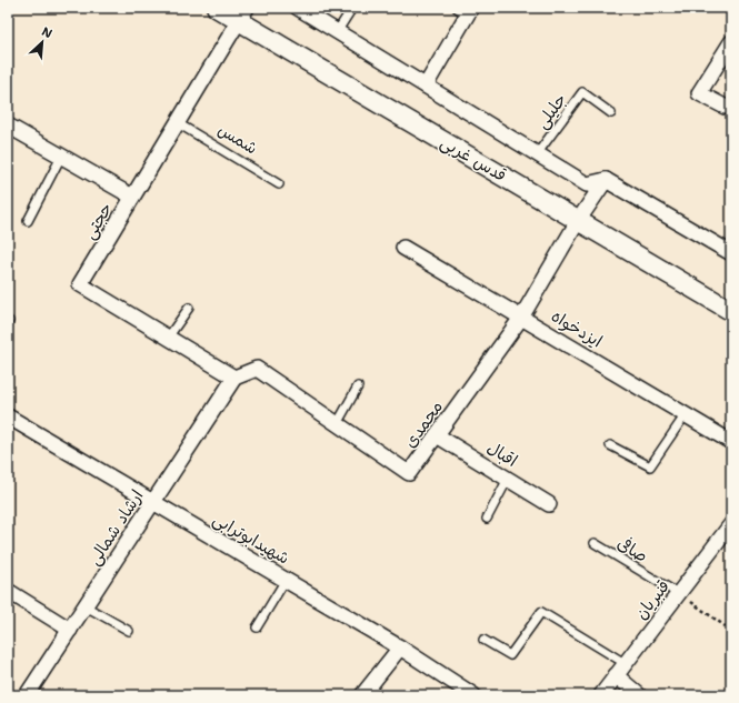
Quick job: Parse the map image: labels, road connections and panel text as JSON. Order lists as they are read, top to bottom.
{
  "streets": {
    "street": [
      "قدس غربی",
      "حجتی",
      "ایزدخواه",
      "محمدی",
      "اقبال",
      "ارشاد شمالی",
      "شهیدابوترابی",
      "قنبریان"
    ],
    "lane": ["جلیلی", "شمس", "صافی"]
  },
  "crossings": [
    ["شمس", "حجتی"],
    ["قدس غربی", "حجتی"],
    ["قدس غربی", "محمدی"],
    ["حجتی", "محمدی"],
    ["حجتی", "ارشاد شمالی"],
    ["ایزدخواه", "محمدی"],
    ["محمدی", "اقبال"],
    ["محمدی", "ارشاد شمالی"],
    ["ارشاد شمالی", "شهیدابوترابی"],
    ["صافی", "قنبریان"]
  ],
  "north": "top right"
}
